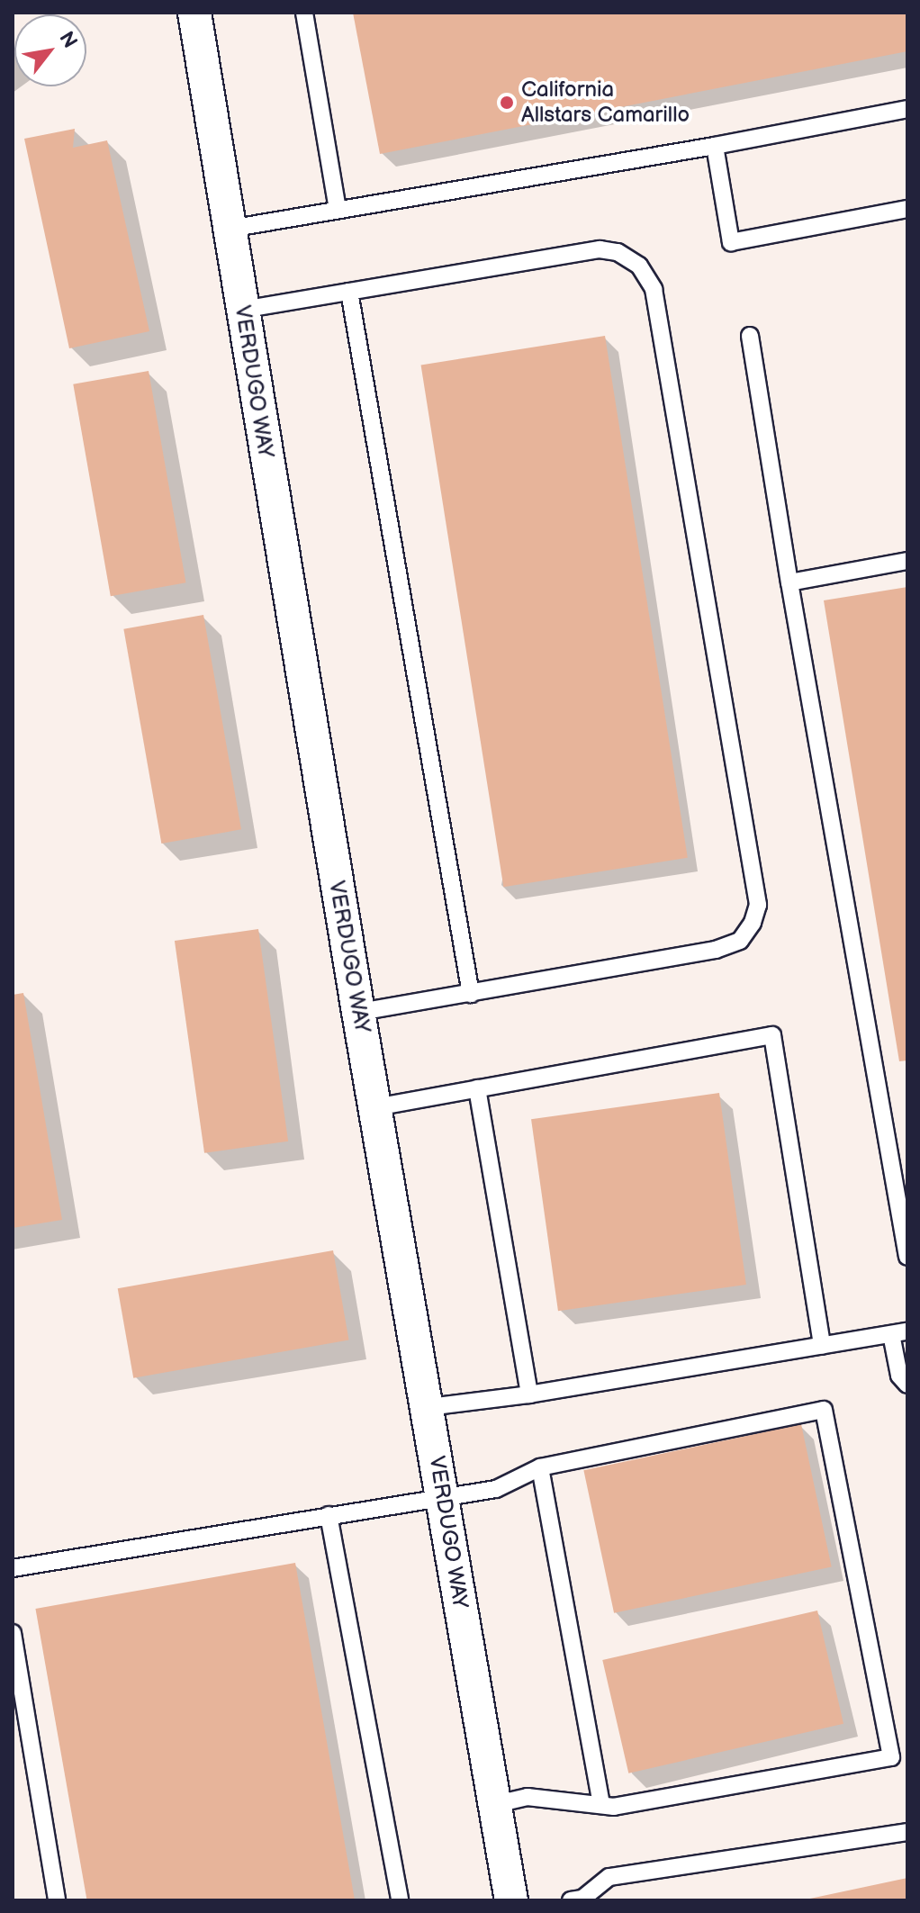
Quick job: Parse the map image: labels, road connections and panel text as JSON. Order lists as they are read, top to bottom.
{
  "streets": {
    "street": ["VERDUGO WAY"]
  },
  "places": ["California Allstars Camarillo"],
  "north": "top right"
}
